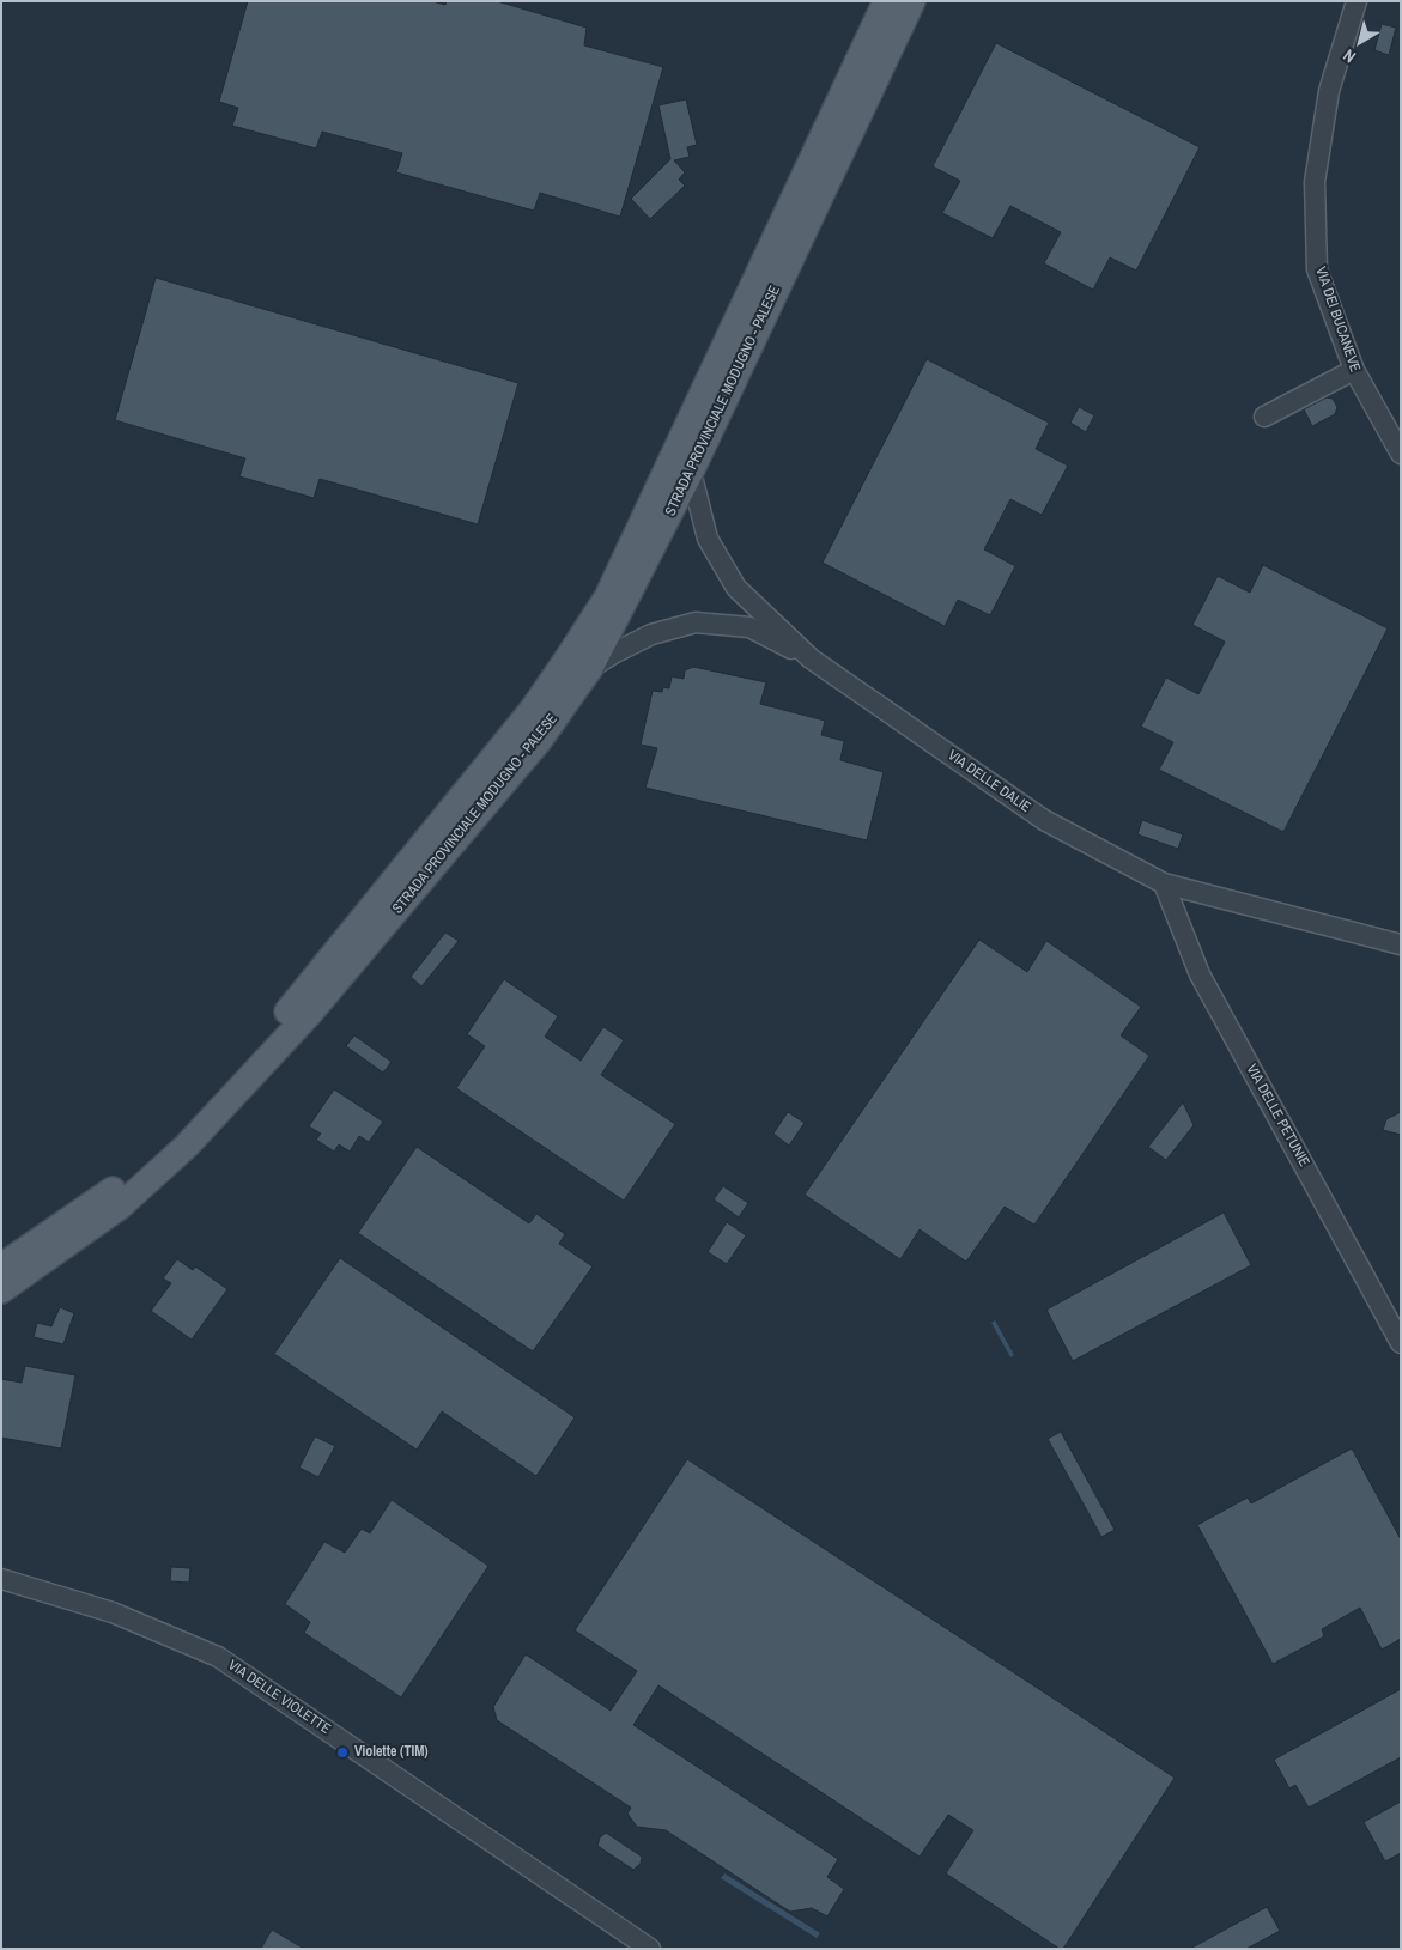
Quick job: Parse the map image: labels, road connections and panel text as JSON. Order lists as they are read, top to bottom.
{
  "streets": {
    "main road": ["STRADA PROVINCIALE MODUGNO - PALESE"],
    "street": [
      "VIA DEI BUCANEVE",
      "VIA DELLE DALIE",
      "VIA DELLE PETUNIE",
      "VIA DELLE VIOLETTE"
    ]
  },
  "crossings": [
    ["STRADA PROVINCIALE MODUGNO - PALESE", "VIA DELLE DALIE"],
    ["VIA DELLE DALIE", "VIA DELLE PETUNIE"]
  ],
  "places": ["Violette (TIM)"],
  "north": "bottom left"
}
